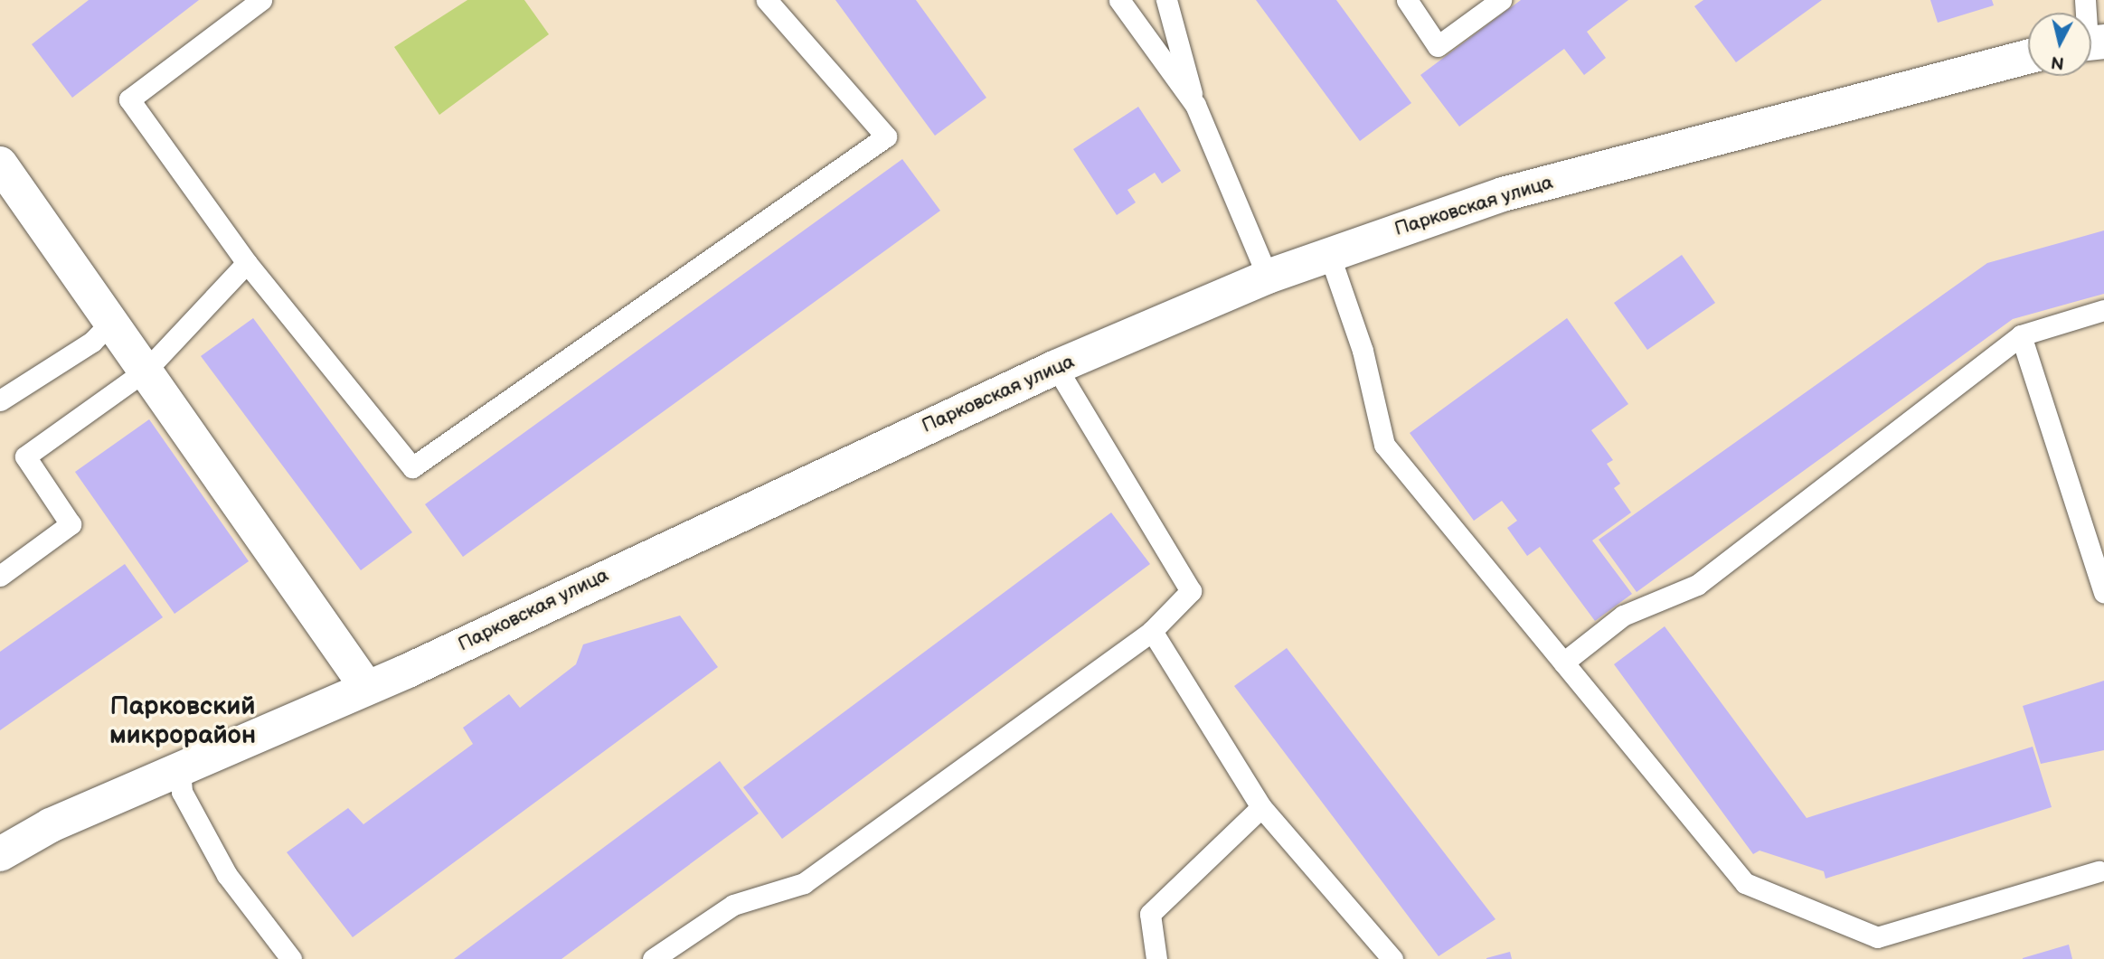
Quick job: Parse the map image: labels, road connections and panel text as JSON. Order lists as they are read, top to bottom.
{
  "streets": {
    "street": ["Парковская улица"]
  },
  "districts": ["Парковский микрорайон"],
  "north": "bottom"
}
